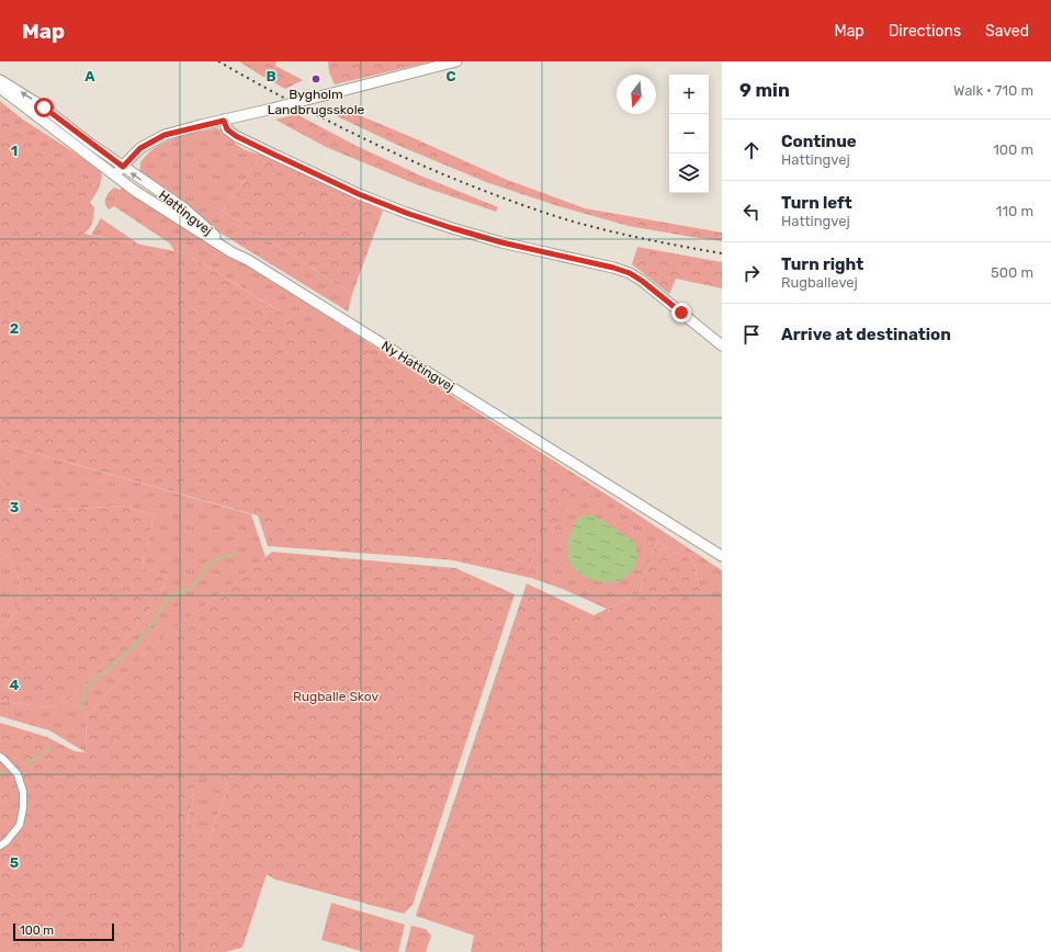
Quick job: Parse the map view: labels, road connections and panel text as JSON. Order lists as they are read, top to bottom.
{
  "streets": {
    "street": ["Hattingvej", "Ny Hattingvej"]
  },
  "crossings": [
    ["Hattingvej", "Ny Hattingvej"]
  ],
  "parks": ["Rugballe Skov"],
  "places": ["Bygholm Landbrugsskole"],
  "scale_bar": "100 m",
  "north": "bottom",
  "page": {
    "header": "Map",
    "nav": ["Map", "Directions", "Saved"],
    "heading": ["9 min", "Walk · 710 m"],
    "map_buttons": ["+", "−"],
    "list": [
      ["Continue", "Hattingvej", "100 m"],
      ["Turn left", "Hattingvej", "110 m"],
      ["Turn right", "Rugballevej", "500 m"],
      "Arrive at destination"
    ],
    "scale": "100 m"
  },
  "grid": {
    "columns": ["A", "B", "C"],
    "rows": [
      "1",
      "2",
      "3",
      "4",
      "5"
    ]
  }
}
